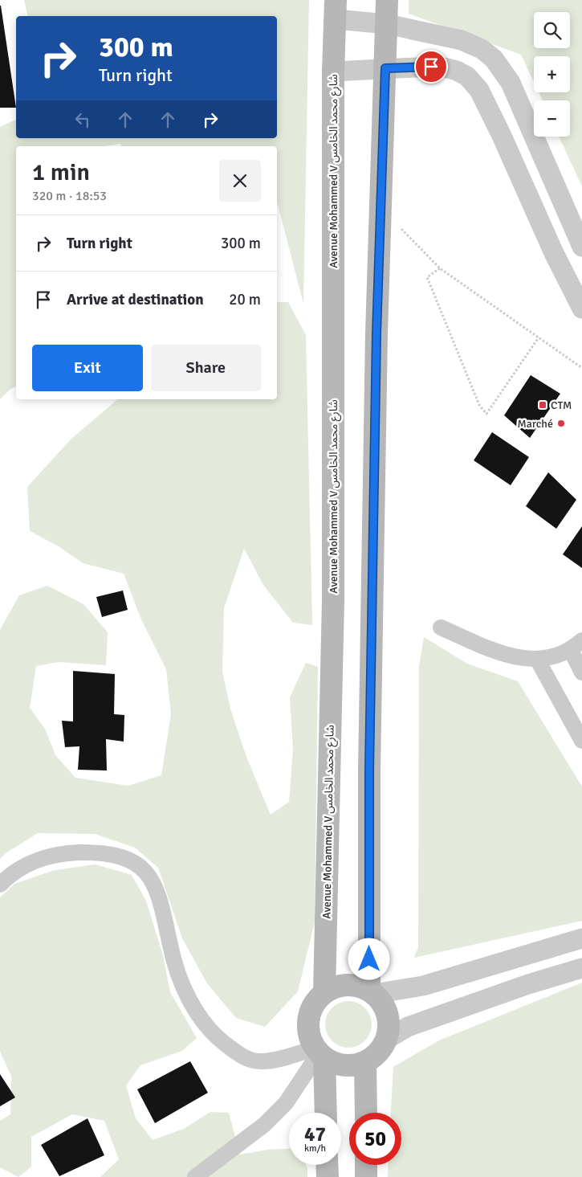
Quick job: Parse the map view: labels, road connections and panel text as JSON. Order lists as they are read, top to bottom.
{
  "streets": {
    "main road": ["Avenue Mohammed V شارع محمد الخامس"]
  },
  "places": {
    "transit": ["CTM"],
    "other": ["Marché"]
  },
  "page": {
    "map_buttons": ["+", "−"],
    "turn": ["300 m", "Turn right"],
    "heading": ["1 min", "320 m · 18:53"],
    "list": [
      {
        "name": "Turn right",
        "value": "300 m"
      },
      {
        "name": "Arrive at destination",
        "value": "20 m"
      }
    ],
    "buttons": ["Exit", "Share"],
    "speed": "47 km/h",
    "limit": "50"
  }
}
